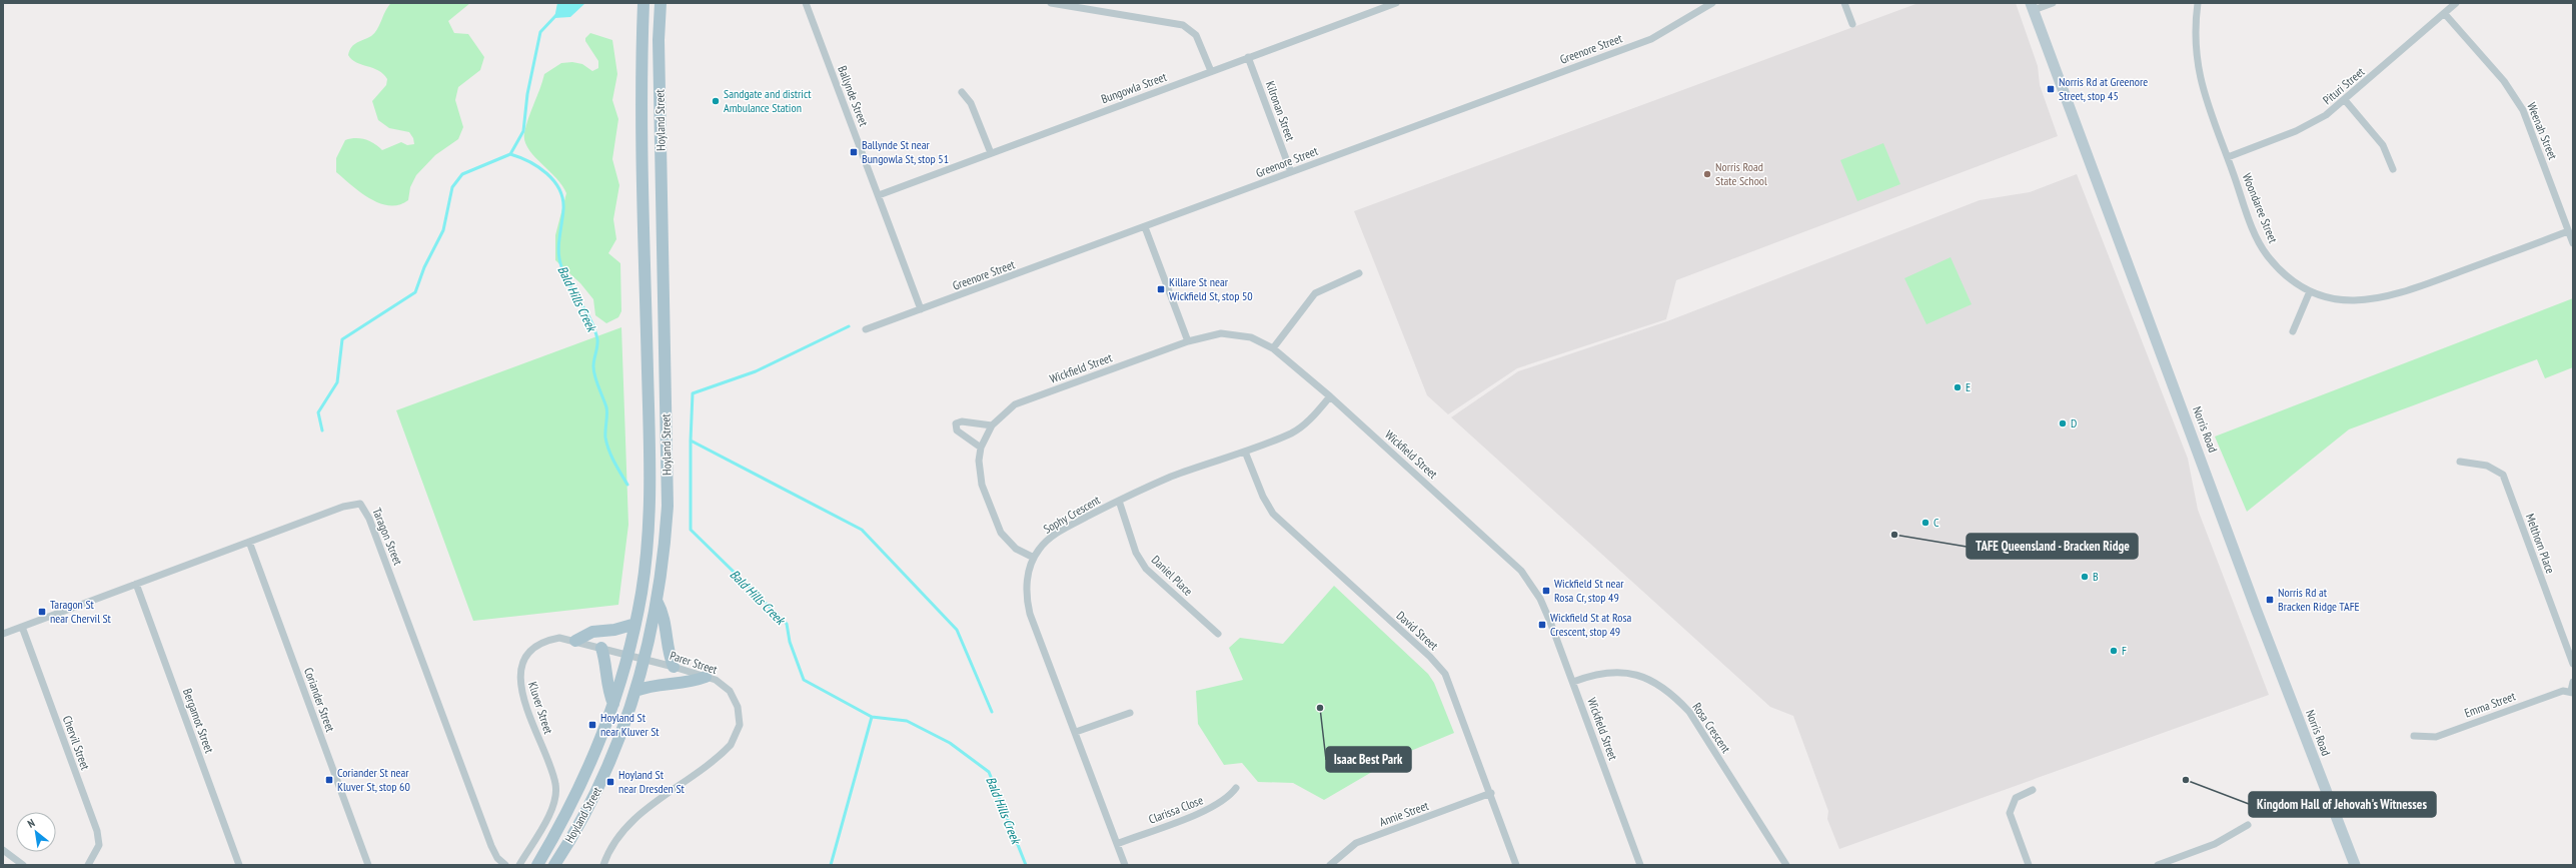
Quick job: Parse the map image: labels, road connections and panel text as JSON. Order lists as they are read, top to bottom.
{
  "streets": {
    "main road": ["Hoyland Street", "Norris Road"],
    "street": [
      "Greenore Street",
      "Pituri Street",
      "Bungowla Street",
      "Ballynde Street",
      "Kilronan Street",
      "Weenah Street",
      "Woondaree Street",
      "Wickfield Street",
      "Sophy Crescent",
      "Taragon Street",
      "Melthorn Place",
      "Daniel Place",
      "David Street",
      "Parer Street",
      "Coriander Street",
      "Emma Street",
      "Kluver Street",
      "Bergamot Street",
      "Rosa Crescent",
      "Chervil Street",
      "Clarissa Close",
      "Annie Street"
    ]
  },
  "crossings": [
    ["Greenore Street", "Ballynde Street"],
    ["Greenore Street", "Kilronan Street"],
    ["Pituri Street", "Weenah Street"],
    ["Pituri Street", "Woondaree Street"],
    ["Bungowla Street", "Ballynde Street"],
    ["Bungowla Street", "Kilronan Street"],
    ["Hoyland Street", "Parer Street"],
    ["Hoyland Street", "Kluver Street"],
    ["Weenah Street", "Woondaree Street"],
    ["Wickfield Street", "Sophy Crescent"],
    ["Wickfield Street", "Rosa Crescent"],
    ["Sophy Crescent", "Daniel Place"],
    ["Sophy Crescent", "David Street"],
    ["Sophy Crescent", "Clarissa Close"],
    ["Taragon Street", "Coriander Street"],
    ["Taragon Street", "Bergamot Street"],
    ["Taragon Street", "Chervil Street"],
    ["David Street", "Annie Street"],
    ["Parer Street", "Kluver Street"]
  ],
  "water": ["Bald Hills Creek"],
  "places": {
    "transit": [
      "Norris Rd at Greenore Street, stop 45",
      "Ballynde St near Bungowla St, stop 51",
      "Killare St near Wickfield St, stop 50",
      "Wickfield St near Rosa Cr, stop 49",
      "Norris Rd at Bracken Ridge TAFE",
      "Taragon St near Chervil St",
      "Wickfield St at Rosa Crescent, stop 49",
      "Hoyland St near Kluver St",
      "Coriander St near Kluver St, stop 60",
      "Hoyland St near Dresden St"
    ],
    "other": [
      "Sandgate and district Ambulance Station",
      "Norris Road State School",
      "E",
      "D",
      "C",
      "TAFE Queensland - Bracken Ridge",
      "B",
      "F",
      "Isaac Best Park",
      "Kingdom Hall of Jehovah's Witnesses"
    ]
  },
  "north": "top left"
}
